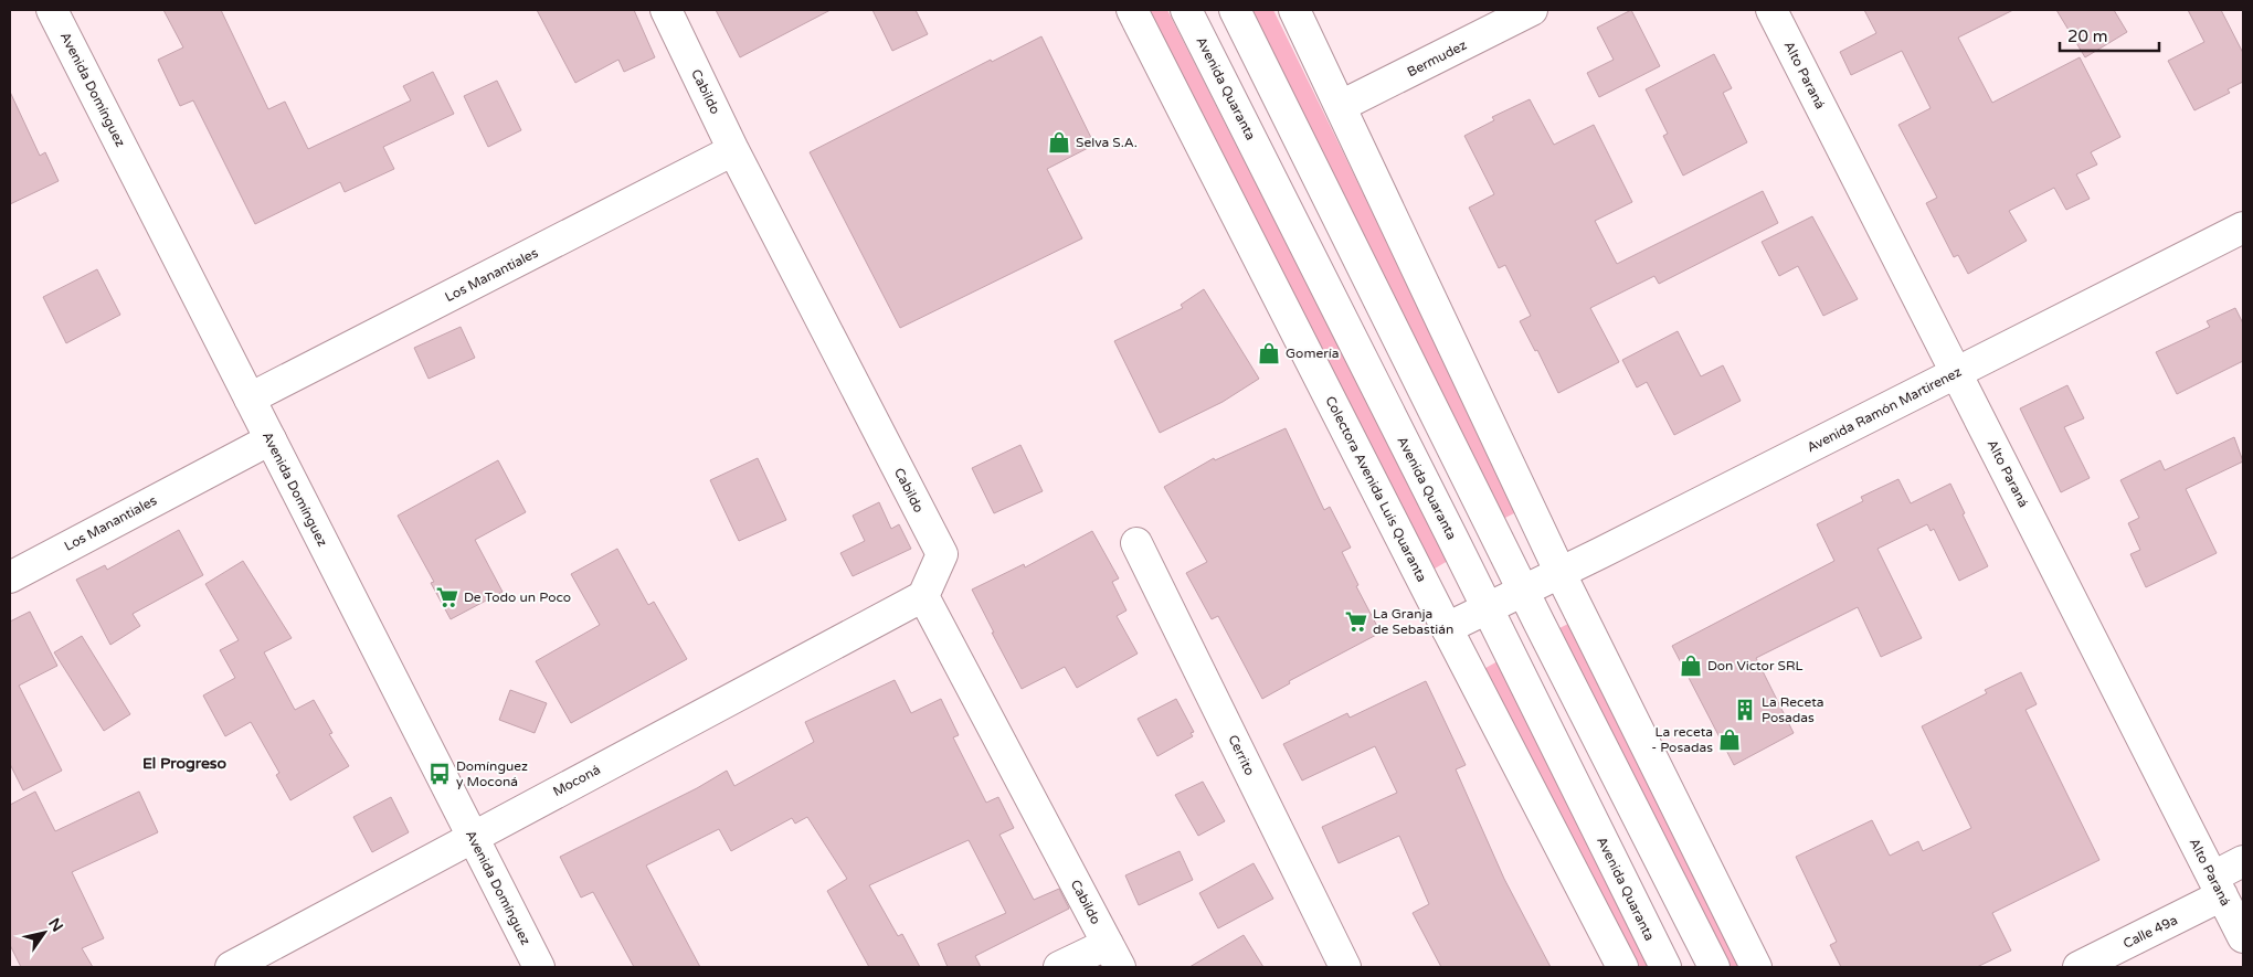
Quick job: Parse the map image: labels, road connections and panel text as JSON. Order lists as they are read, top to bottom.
{
  "streets": {
    "main road": [
      "Bermudez",
      "Alto Paraná",
      "Avenida Quaranta",
      "Avenida Domínguez",
      "Cabildo",
      "Los Manantiales",
      "Avenida Ramón Martirenez",
      "Colectora Avenida Luis Quaranta",
      "Cerrito",
      "Moconá",
      "Calle 49a"
    ]
  },
  "crossings": [
    ["Alto Paraná", "Avenida Ramón Martirenez"],
    ["Alto Paraná", "Calle 49a"],
    ["Avenida Quaranta", "Avenida Ramón Martirenez"],
    ["Avenida Domínguez", "Los Manantiales"],
    ["Avenida Domínguez", "Moconá"],
    ["Cabildo", "Los Manantiales"],
    ["Cabildo", "Moconá"],
    ["Avenida Ramón Martirenez", "Colectora Avenida Luis Quaranta"]
  ],
  "districts": ["El Progreso"],
  "places": {
    "shop": [
      "Selva S.A.",
      "Gomería",
      "Don Victor SRL",
      "La receta - Posadas"
    ],
    "supermarket": ["De Todo un Poco", "La Granja de Sebastián"],
    "building": ["La Receta Posadas"],
    "bus stop": ["Domínguez y Moconá"]
  },
  "scale_bar": "20 m",
  "north": "top right"
}
